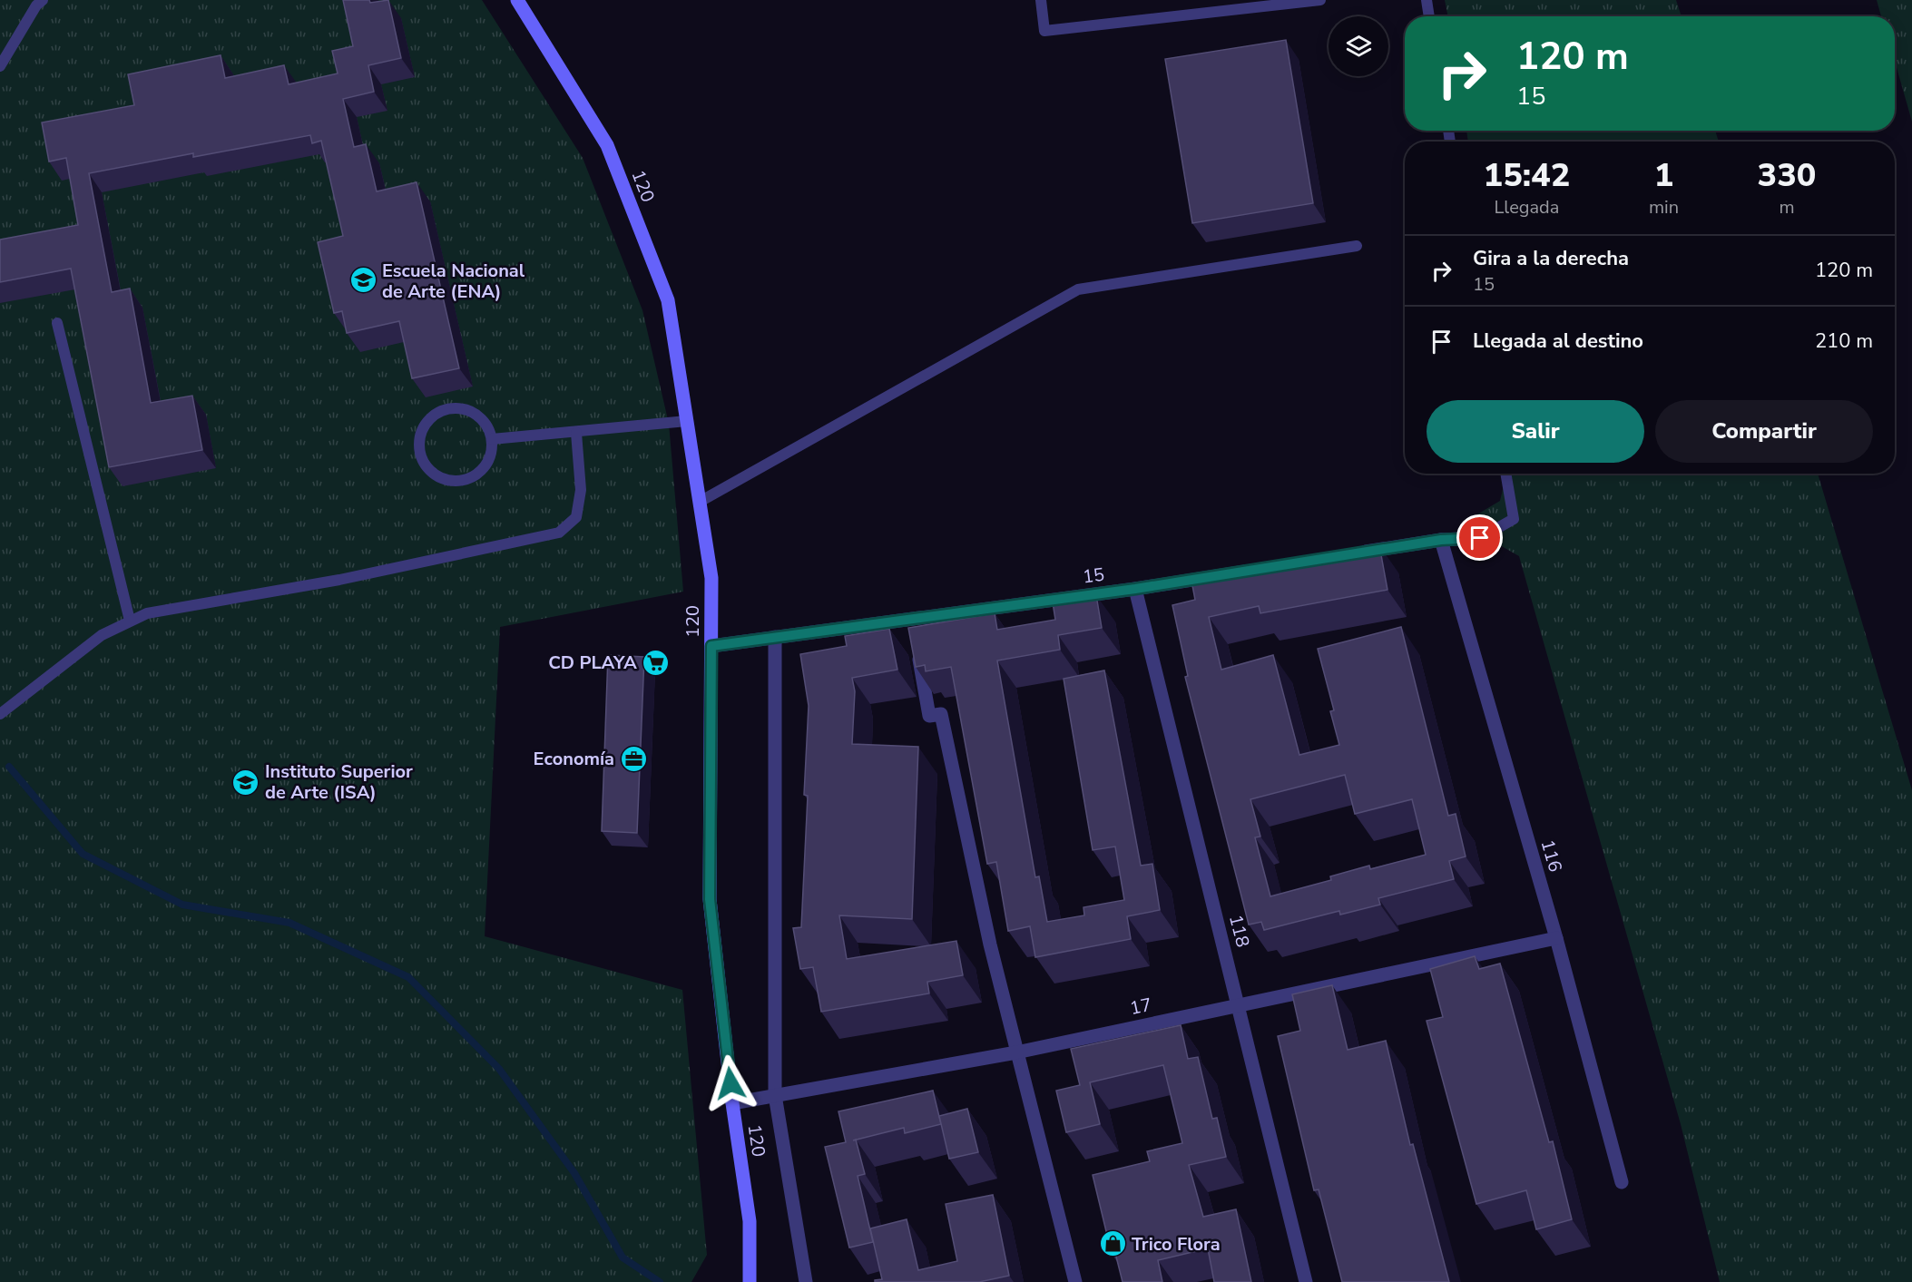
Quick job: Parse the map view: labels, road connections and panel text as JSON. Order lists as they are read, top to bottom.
{
  "streets": {
    "main road": ["120"],
    "street": [
      "15",
      "116",
      "118",
      "17"
    ]
  },
  "crossings": [
    ["120", "15"],
    ["120", "17"],
    ["15", "118"],
    ["116", "17"],
    ["118", "17"]
  ],
  "places": {
    "school or university": ["Escuela Nacional de Arte (ENA)", "Instituto Superior de Arte (ISA)"],
    "supermarket": ["CD PLAYA"],
    "office": ["Economía"],
    "shop": ["Trico Flora"]
  },
  "page": {
    "turn": ["120 m", "15"],
    "eta": [
      "15:42",
      "Llegada",
      "1",
      "min",
      "330",
      "m"
    ],
    "list": [
      {
        "name": "Gira a la derecha",
        "note": "15",
        "value": "120 m"
      },
      {
        "name": "Llegada al destino",
        "value": "210 m"
      }
    ],
    "buttons": ["Salir", "Compartir"]
  }
}
